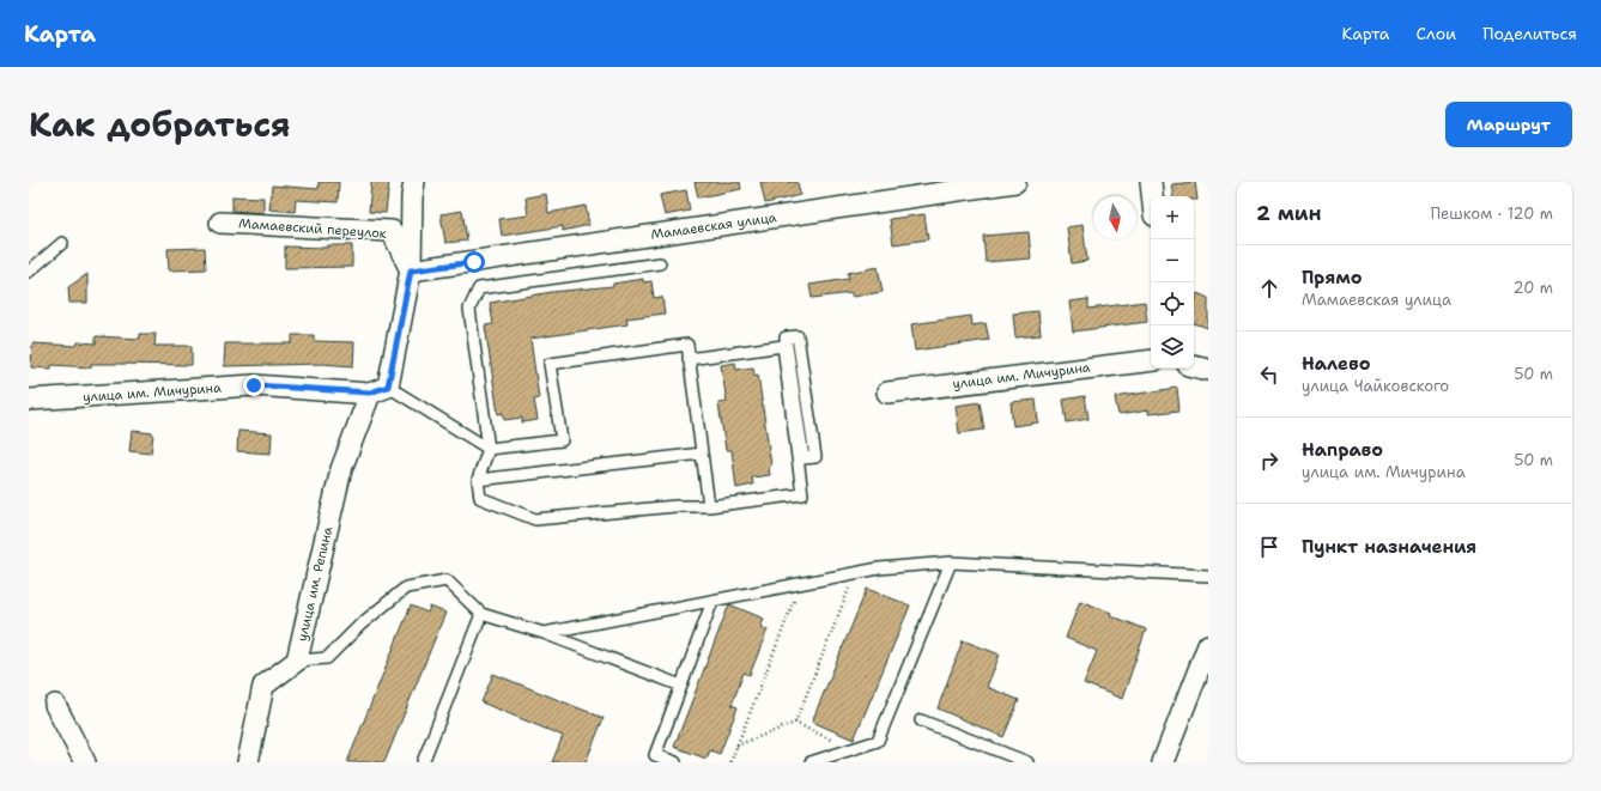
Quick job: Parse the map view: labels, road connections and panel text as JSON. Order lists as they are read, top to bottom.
{
  "streets": {
    "street": [
      "Мамаевская улица",
      "Мамаевский переулок",
      "улица им. Мичурина",
      "улица им. Репина"
    ]
  },
  "crossings": [
    ["Мамаевская улица", "Мамаевский переулок"],
    ["Мамаевская улица", "улица им. Репина"],
    ["Мамаевский переулок", "улица им. Репина"],
    ["улица им. Мичурина", "улица им. Репина"]
  ],
  "north": "bottom",
  "page": {
    "header": "Карта",
    "nav": ["Карта", "Слои", "Поделиться"],
    "title": "Как добраться",
    "buttons": "Маршрут",
    "heading": ["2 мин", "Пешком · 120 m"],
    "map_buttons": ["+", "−"],
    "list": [
      ["Прямо", "Мамаевская улица", "20 m"],
      ["Налево", "улица Чайковского", "50 m"],
      ["Направо", "улица им. Мичурина", "50 m"],
      "Пункт назначения"
    ]
  }
}
